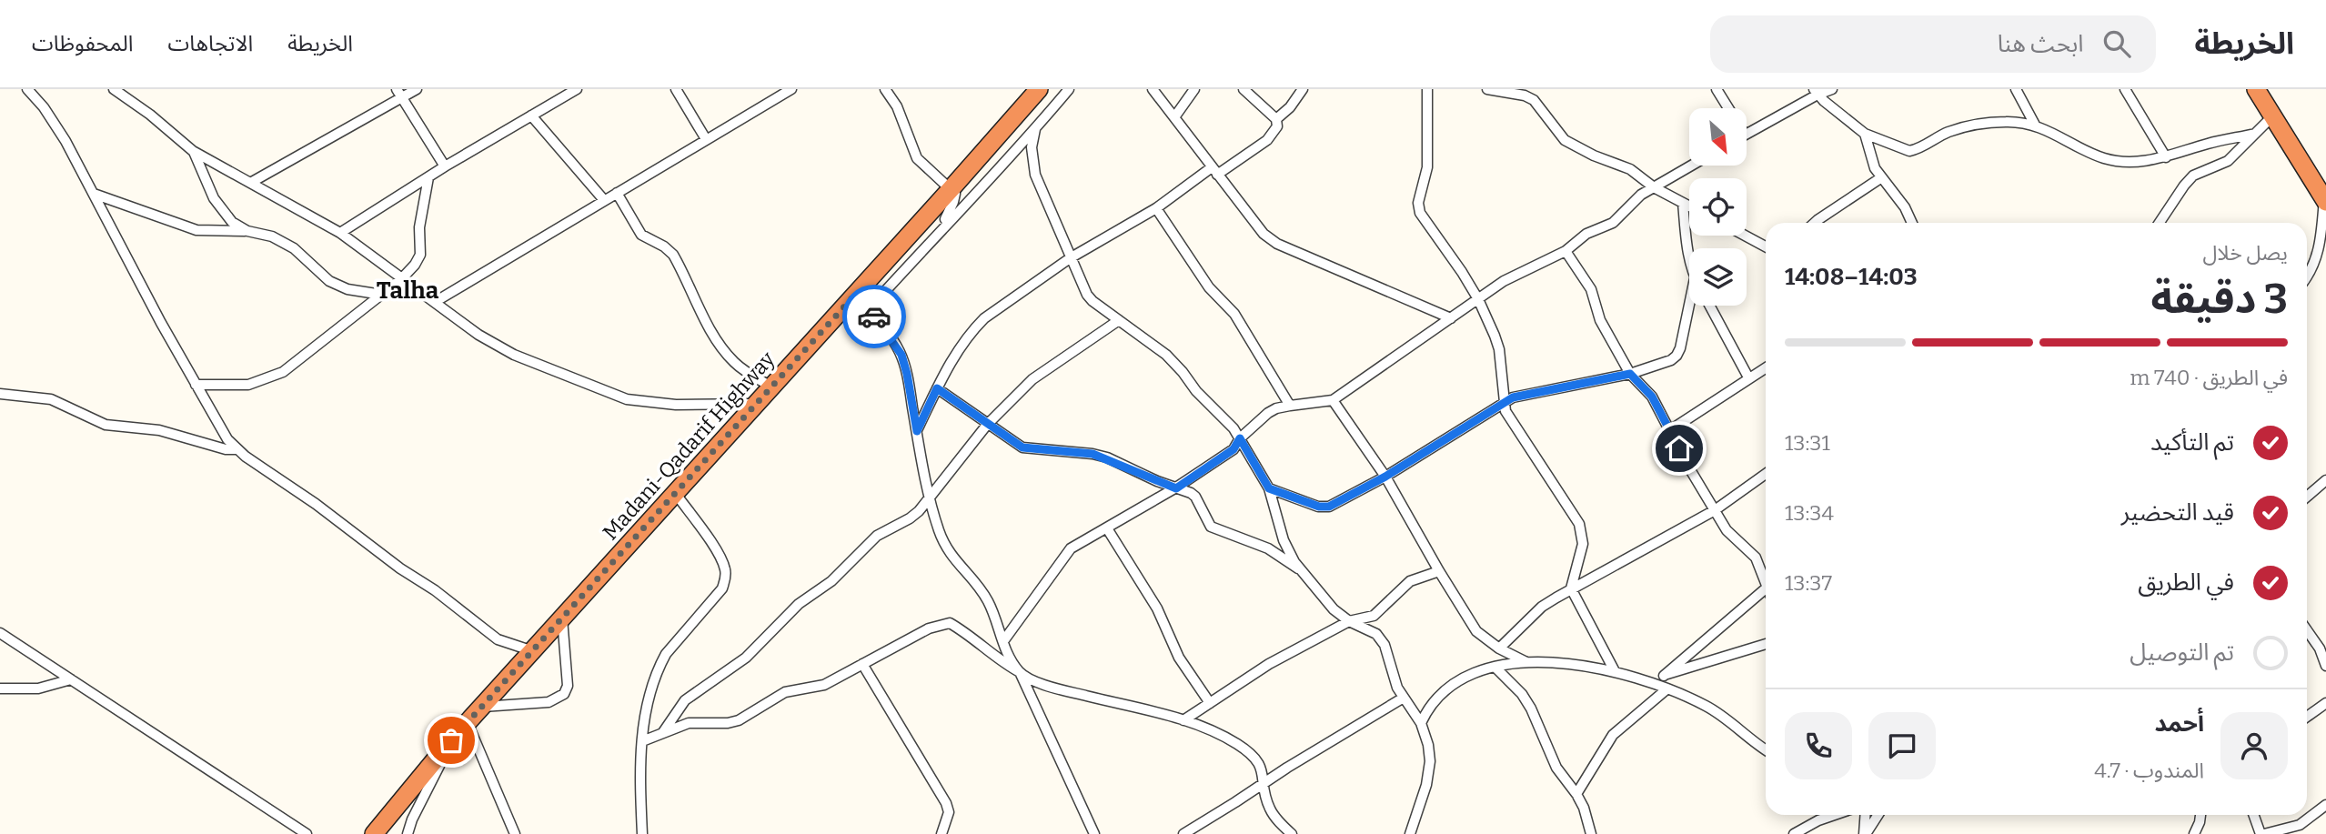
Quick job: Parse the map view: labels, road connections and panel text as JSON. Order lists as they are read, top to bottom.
{
  "streets": {
    "highway": ["Madani-Qadarif Highway"]
  },
  "districts": ["Talha"],
  "north": "bottom right",
  "page": {
    "header": "الخريطة",
    "search": "ابحث هنا",
    "nav": ["الخريطة", "الاتجاهات", "المحفوظات"],
    "heading": ["3 دقيقة", "يصل خلال", "14:03–14:08"],
    "panel": ["أحمد", "المندوب · 4.7"],
    "bar": "في الطريق · 740 m",
    "list": [
      ["تم التأكيد", "13:31"],
      ["قيد التحضير", "13:34"],
      ["في الطريق", "13:37"],
      "تم التوصيل"
    ]
  }
}
